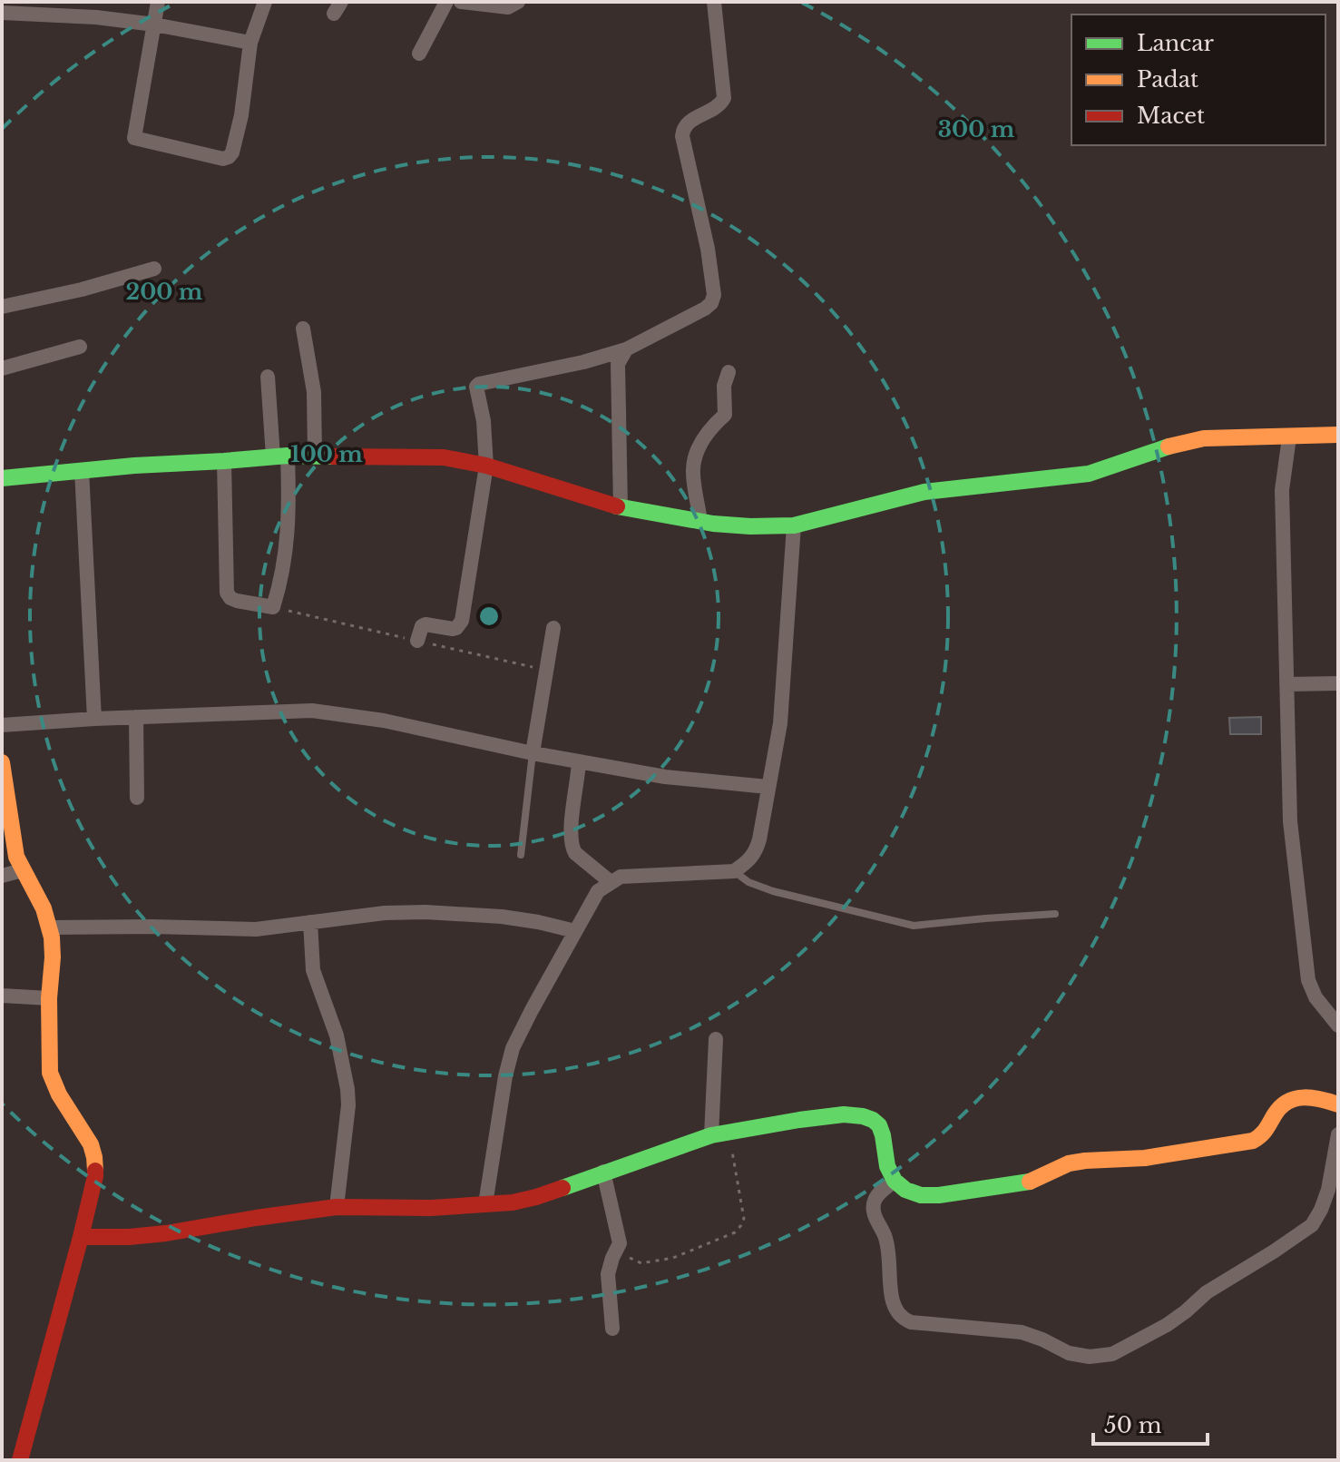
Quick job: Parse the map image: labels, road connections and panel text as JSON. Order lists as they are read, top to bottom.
{
  "legend": ["Lancar", "Padat", "Macet"],
  "scale_bar": "50 m",
  "rings": ["300 m", "200 m", "100 m"]
}
